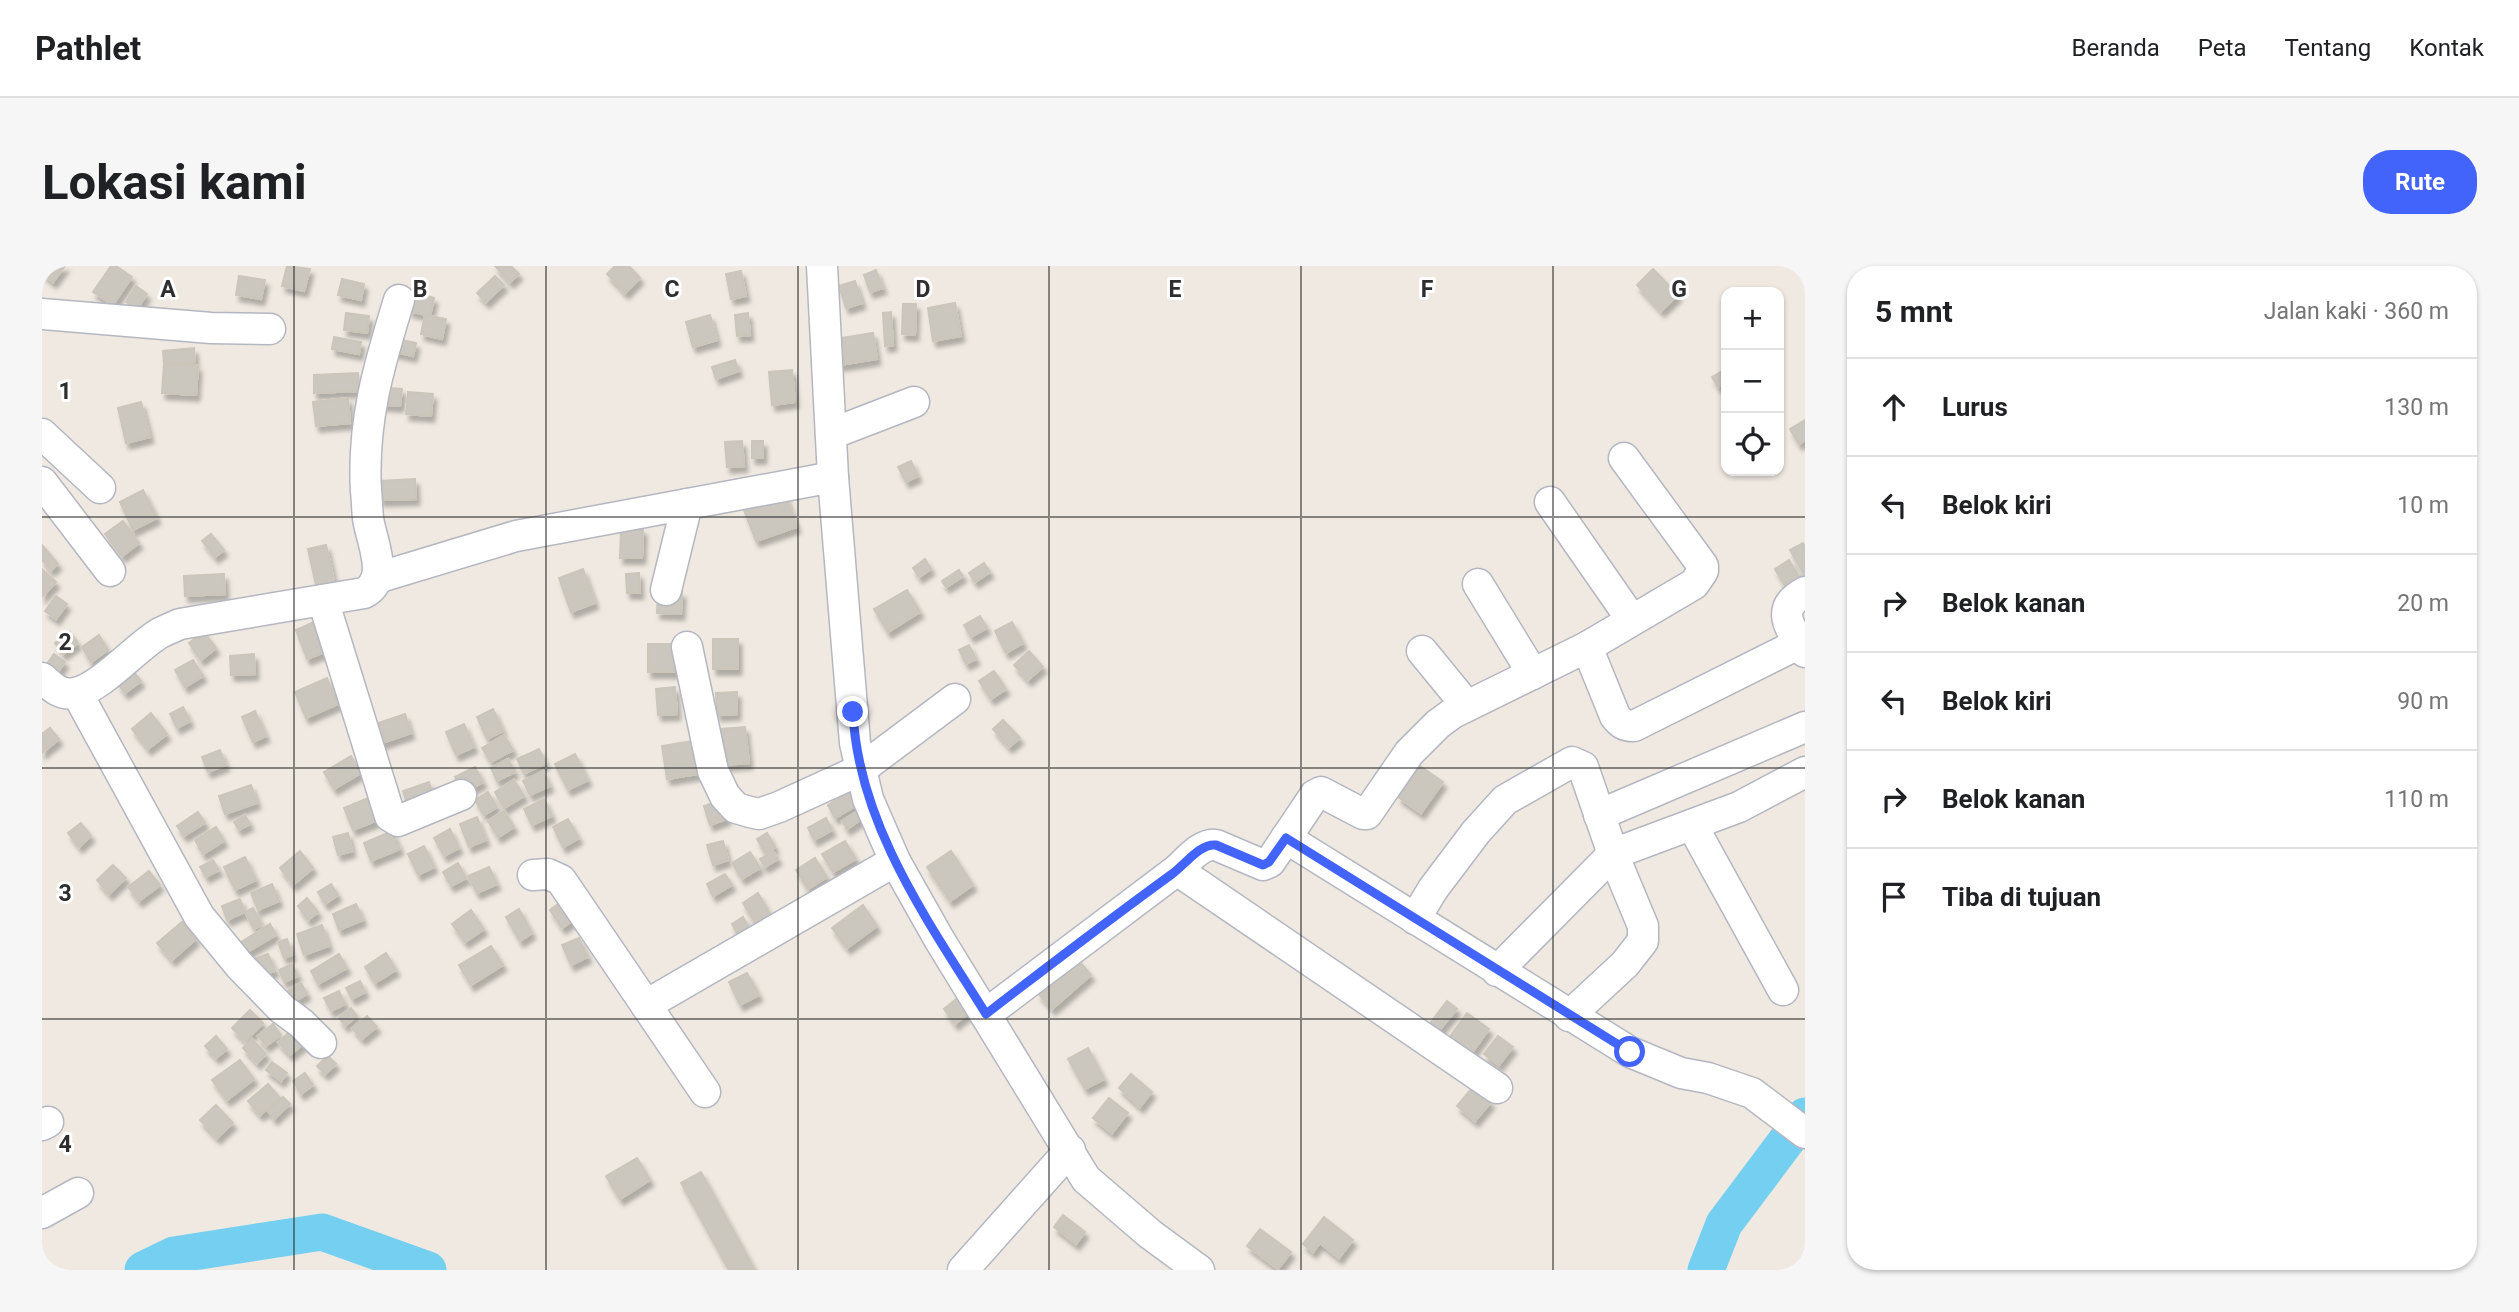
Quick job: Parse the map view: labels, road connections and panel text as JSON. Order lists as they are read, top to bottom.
{
  "page": {
    "header": "Pathlet",
    "nav": [
      "Beranda",
      "Peta",
      "Tentang",
      "Kontak"
    ],
    "buttons": "Rute",
    "title": "Lokasi kami",
    "heading": ["5 mnt", "Jalan kaki · 360 m"],
    "map_buttons": ["+", "−"],
    "list": [
      ["Lurus", "130 m"],
      ["Belok kiri", "10 m"],
      ["Belok kanan", "20 m"],
      ["Belok kiri", "90 m"],
      ["Belok kanan", "110 m"],
      "Tiba di tujuan"
    ]
  },
  "grid": {
    "columns": [
      "A",
      "B",
      "C",
      "D",
      "E",
      "F",
      "G"
    ],
    "rows": [
      "1",
      "2",
      "3",
      "4"
    ]
  }
}
